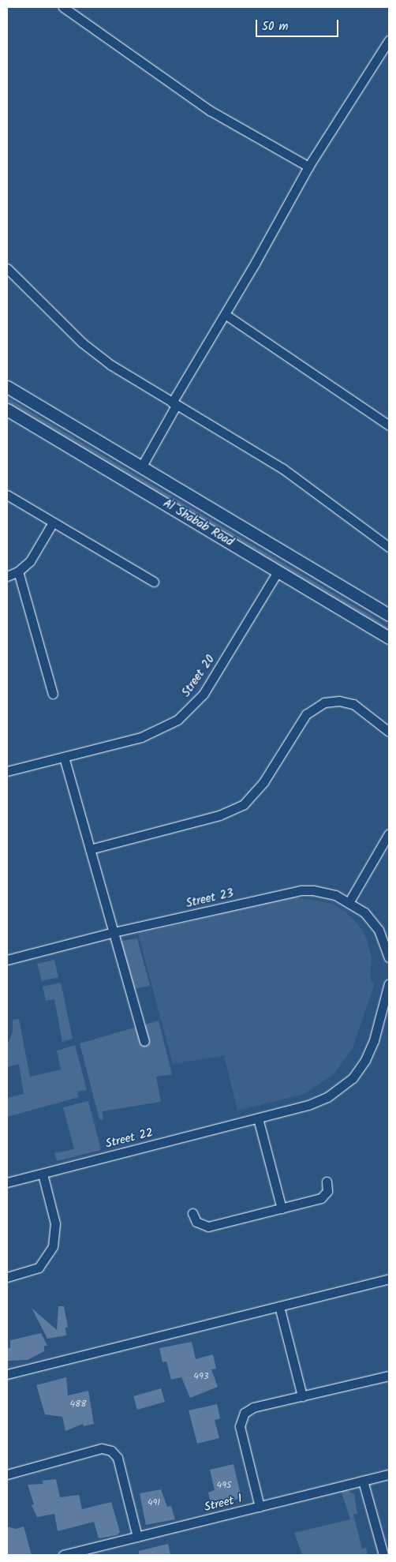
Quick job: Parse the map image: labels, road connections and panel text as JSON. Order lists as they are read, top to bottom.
{
  "streets": {
    "main road": ["Al Shabab Road"],
    "street": [
      "Street 20",
      "Street 23",
      "Street 22",
      "Street 1"
    ]
  },
  "crossings": [
    ["Al Shabab Road", "Street 20"]
  ],
  "house_numbers": [
    "493",
    "488",
    "495",
    "491"
  ],
  "scale_bar": "50 m"
}
